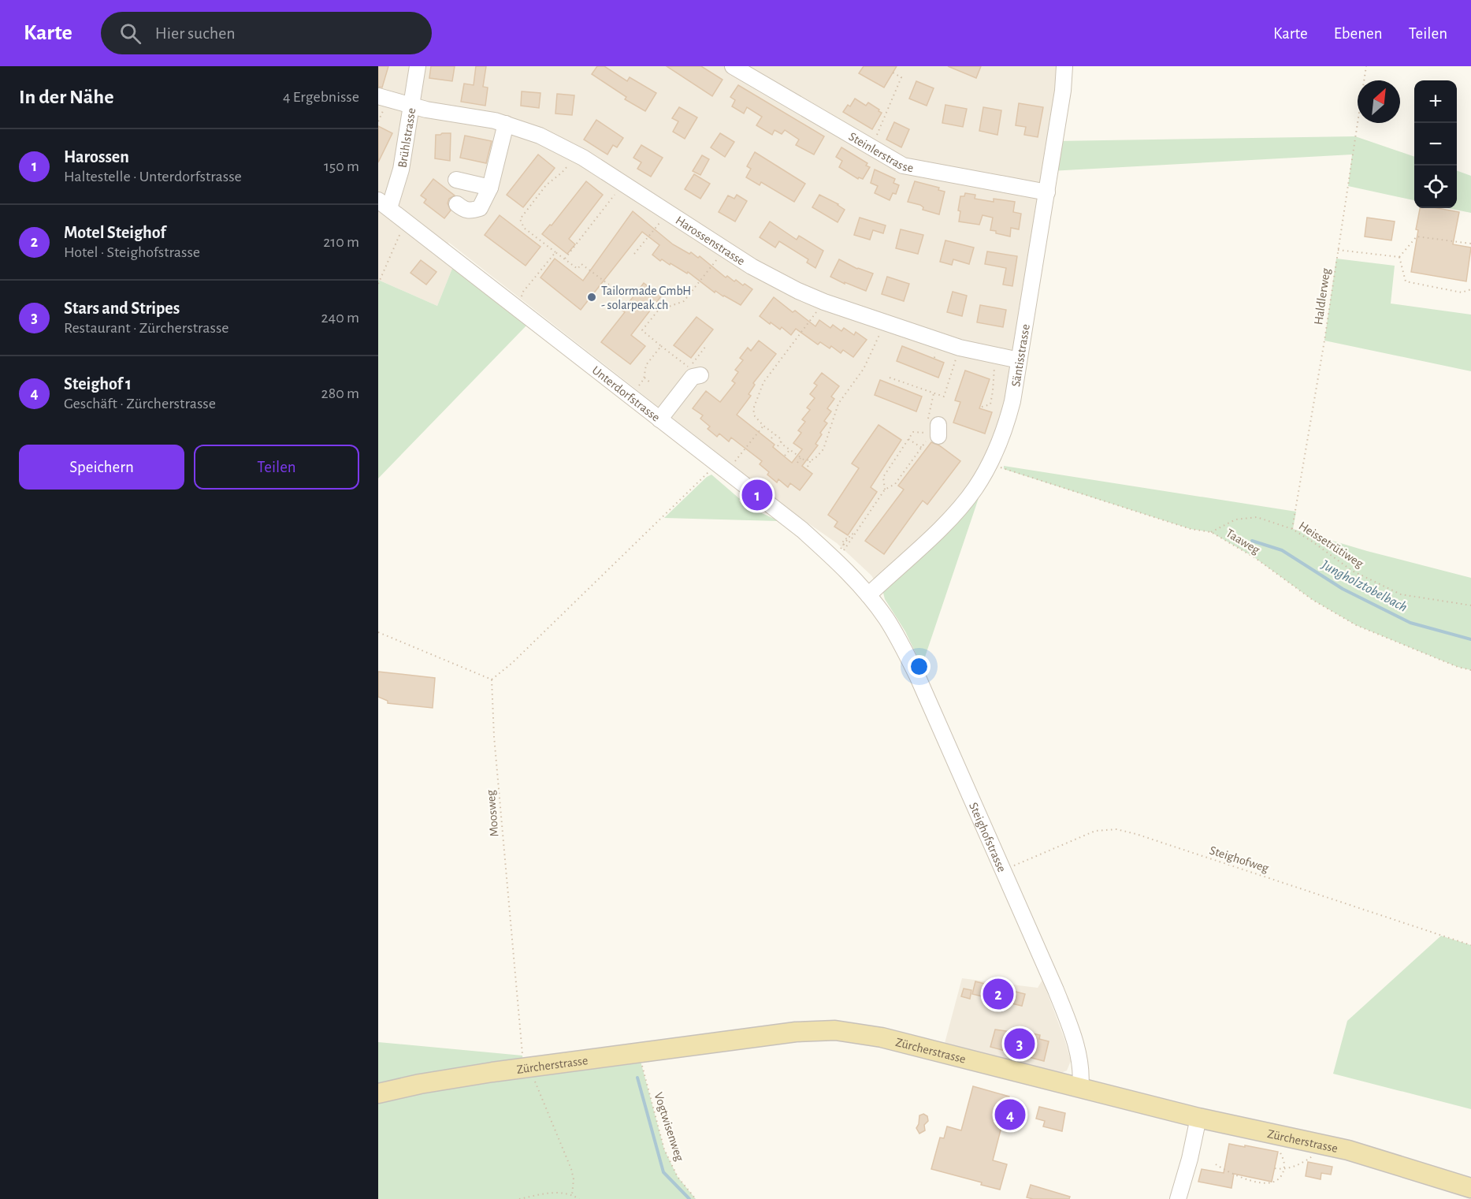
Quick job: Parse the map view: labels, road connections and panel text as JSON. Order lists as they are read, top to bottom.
{
  "streets": {
    "main road": ["Zürcherstrasse"],
    "street": [
      "Brühlstrasse",
      "Steinlerstrasse",
      "Harossenstrasse",
      "Säntisstrasse",
      "Unterdorfstrasse",
      "Steighofstrasse"
    ],
    "path": [
      "Haldlerweg",
      "Taaweg",
      "Heissetrütiweg",
      "Moosweg",
      "Steighofweg",
      "Vogtwisenweg"
    ]
  },
  "crossings": [
    ["Brühlstrasse", "Harossenstrasse"],
    ["Brühlstrasse", "Unterdorfstrasse"],
    ["Steinlerstrasse", "Säntisstrasse"],
    ["Harossenstrasse", "Säntisstrasse"],
    ["Haldlerweg", "Heissetrütiweg"],
    ["Säntisstrasse", "Unterdorfstrasse"],
    ["Säntisstrasse", "Taaweg"],
    ["Säntisstrasse", "Steighofstrasse"],
    ["Unterdorfstrasse", "Steighofstrasse"],
    ["Taaweg", "Heissetrütiweg"],
    ["Moosweg", "Zürcherstrasse"],
    ["Steighofstrasse", "Steighofweg"],
    ["Steighofstrasse", "Zürcherstrasse"],
    ["Zürcherstrasse", "Vogtwisenweg"]
  ],
  "water": ["Jungholztobelbach"],
  "places": ["Tailormade GmbH - solarpeak.ch"],
  "north": "top right",
  "page": {
    "header": "Karte",
    "search": "Hier suchen",
    "nav": ["Karte", "Ebenen", "Teilen"],
    "heading": ["In der Nähe", "4 Ergebnisse"],
    "map_buttons": ["+", "−"],
    "list": [
      {
        "mark": "1",
        "name": "Harossen",
        "note": "Haltestelle · Unterdorfstrasse",
        "value": "150 m"
      },
      {
        "mark": "2",
        "name": "Motel Steighof",
        "note": "Hotel · Steighofstrasse",
        "value": "210 m"
      },
      {
        "mark": "3",
        "name": "Stars and Stripes",
        "note": "Restaurant · Zürcherstrasse",
        "value": "240 m"
      },
      {
        "mark": "4",
        "name": "Steighof 1",
        "note": "Geschäft · Zürcherstrasse",
        "value": "280 m"
      }
    ],
    "buttons": ["Speichern", "Teilen"],
    "pins": [
      "1",
      "2",
      "3",
      "4"
    ]
  }
}
